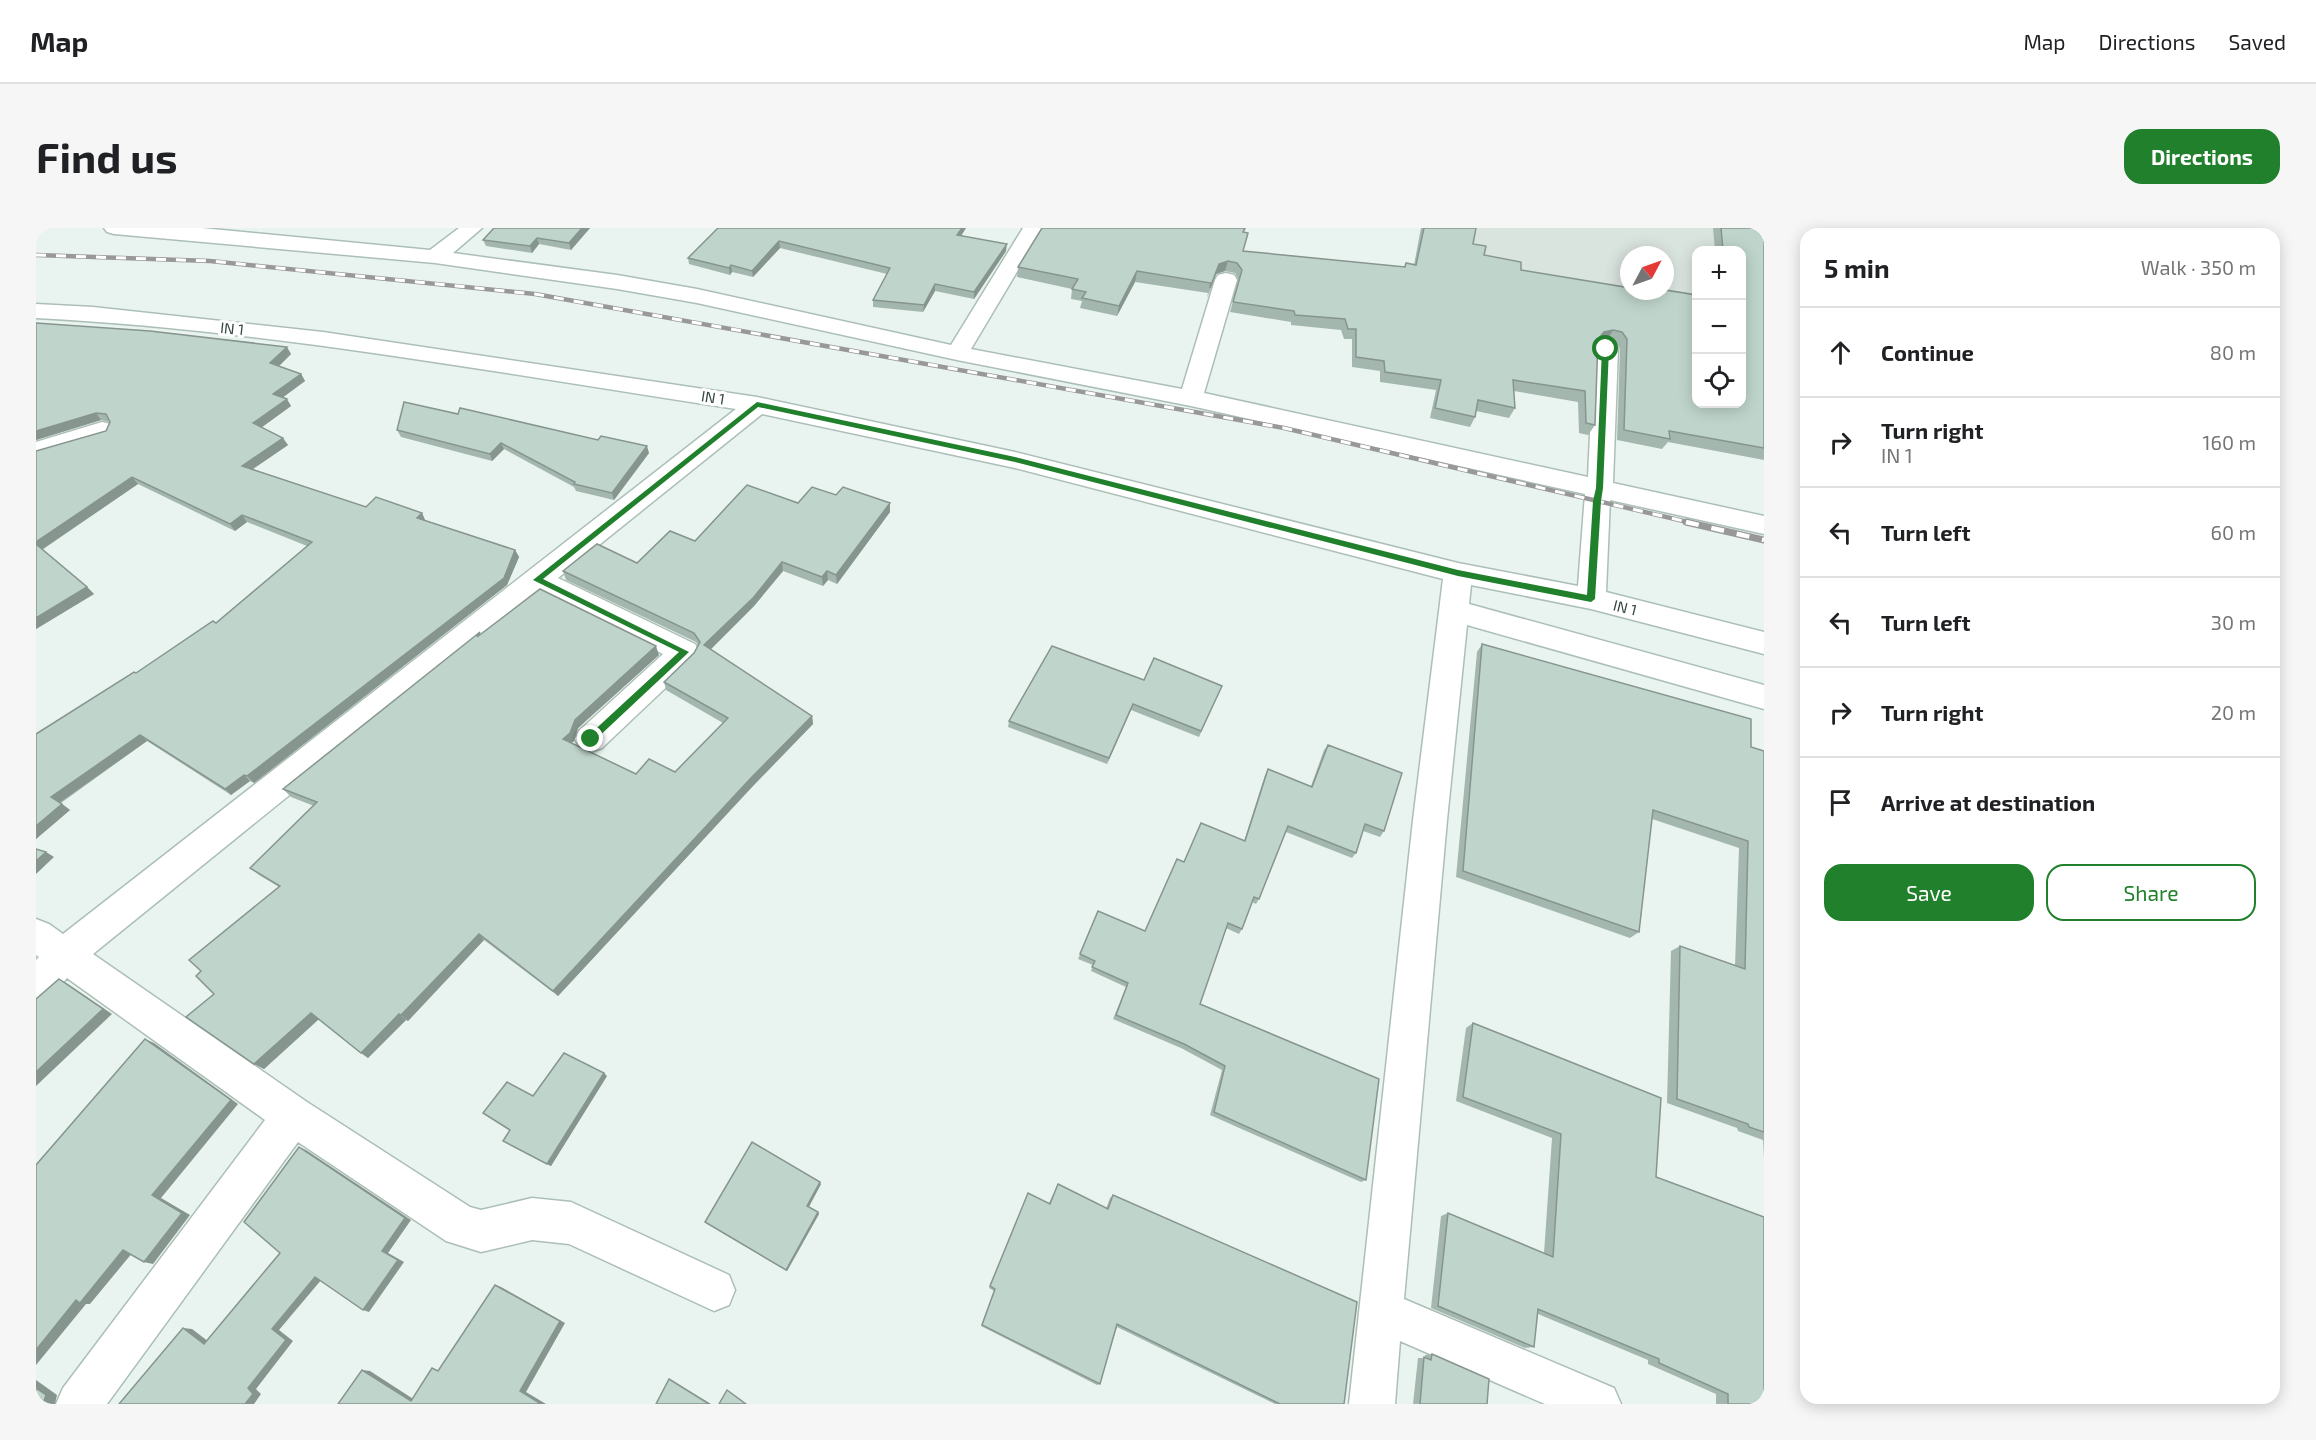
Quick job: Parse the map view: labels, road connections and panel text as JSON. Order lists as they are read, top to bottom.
{
  "streets": {
    "street": ["IN 1"]
  },
  "north": "top right",
  "page": {
    "header": "Map",
    "nav": ["Map", "Directions", "Saved"],
    "buttons": [
      "Directions",
      ["Save", "Share"]
    ],
    "title": "Find us",
    "heading": ["5 min", "Walk · 350 m"],
    "map_buttons": ["+", "−"],
    "list": [
      ["Continue", "80 m"],
      ["Turn right", "IN 1", "160 m"],
      ["Turn left", "60 m"],
      ["Turn left", "30 m"],
      ["Turn right", "20 m"],
      "Arrive at destination"
    ]
  }
}
